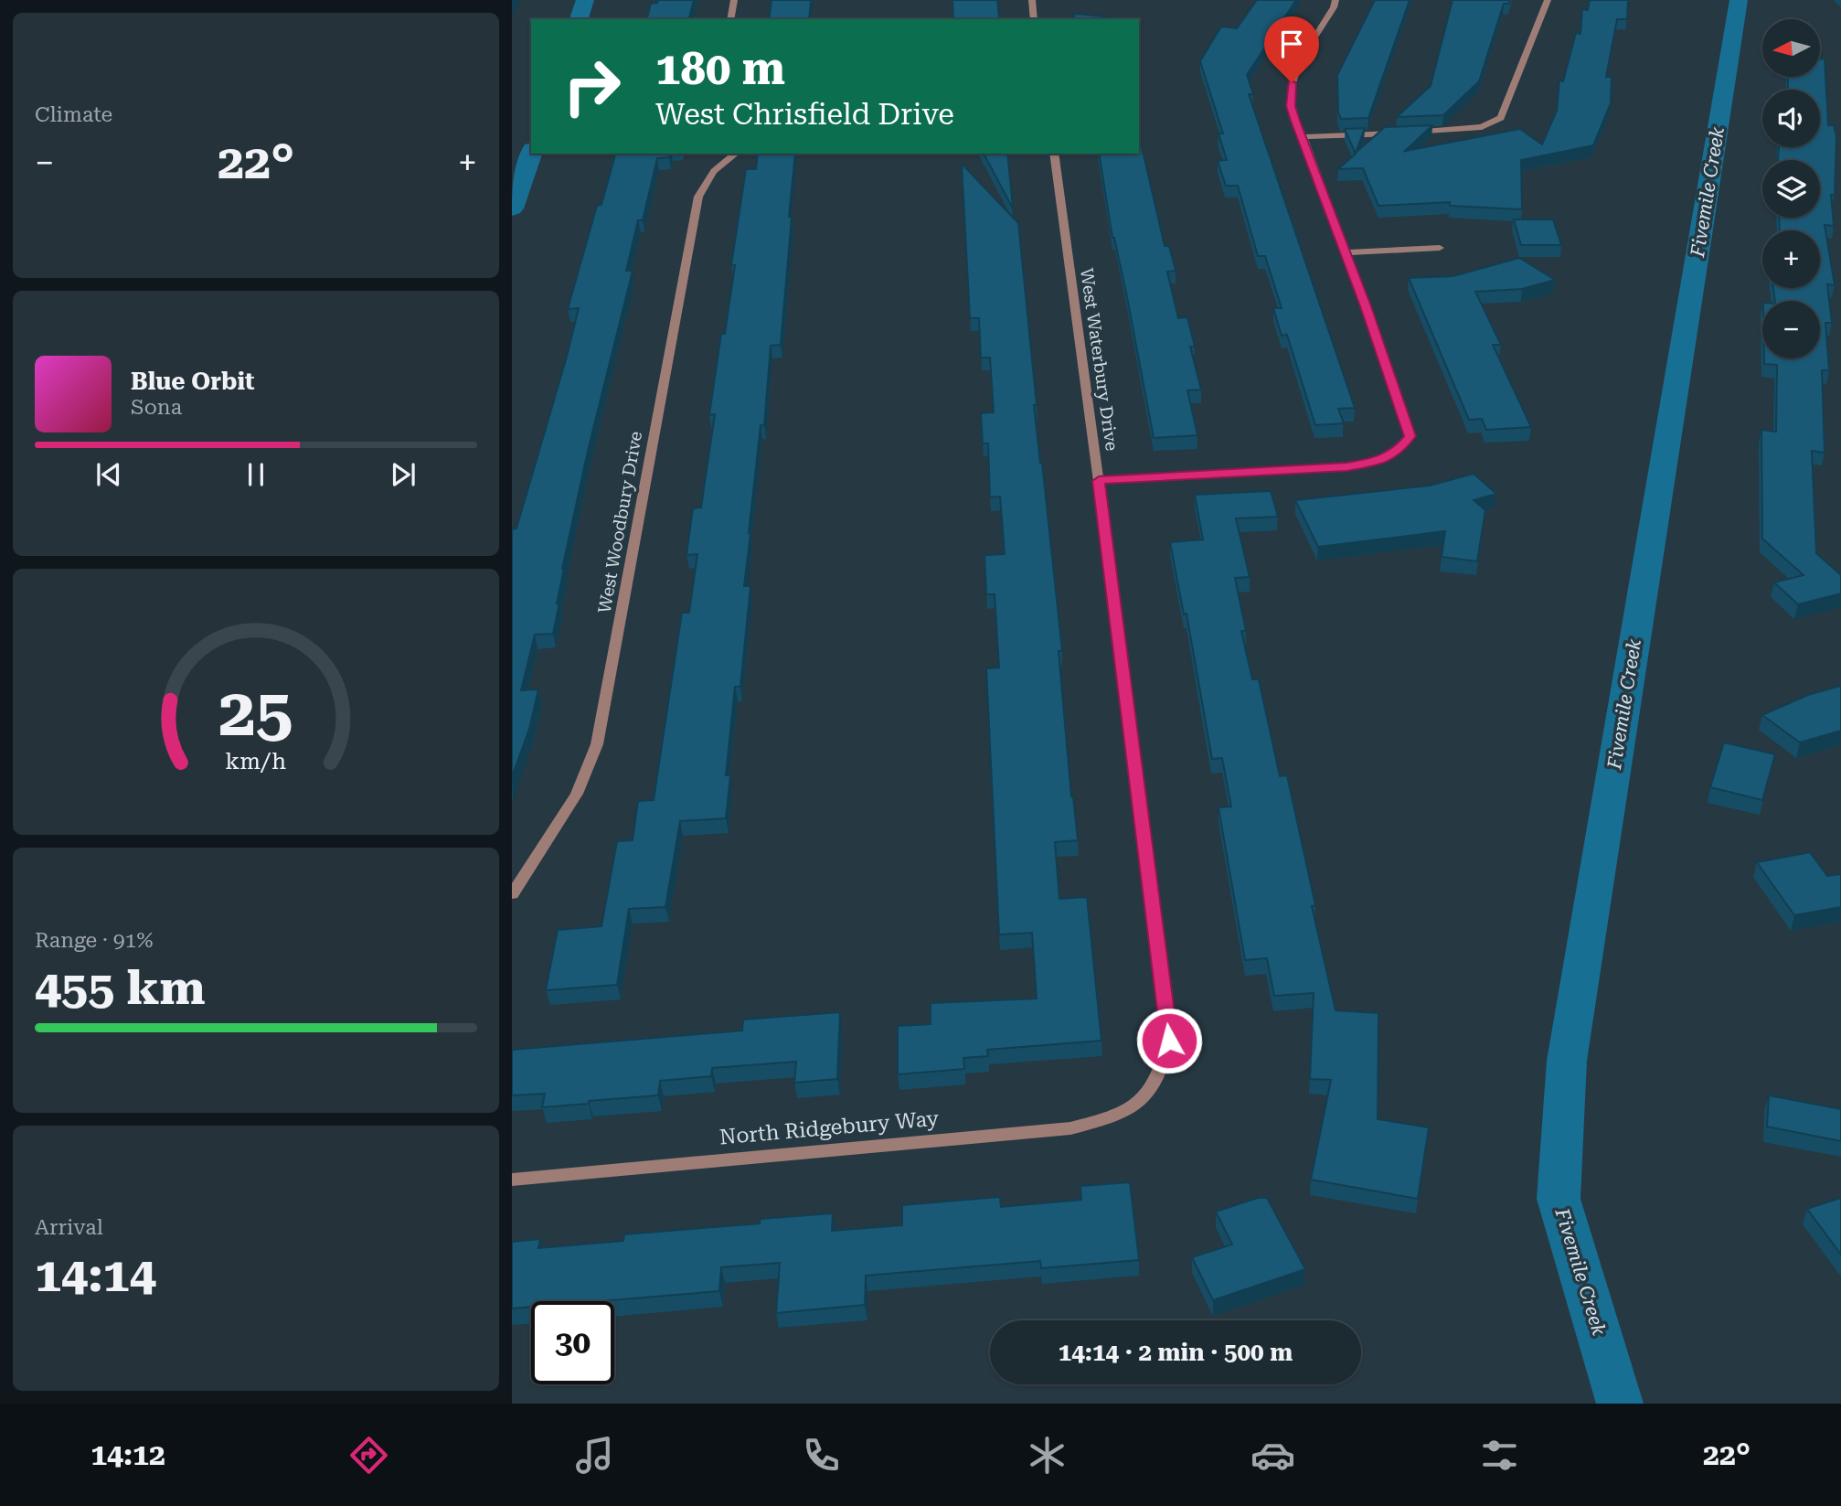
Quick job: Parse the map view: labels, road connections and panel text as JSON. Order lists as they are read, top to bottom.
{
  "streets": {
    "street": ["West Waterbury Drive", "West Woodbury Drive", "North Ridgebury Way"]
  },
  "crossings": [
    ["West Waterbury Drive", "North Ridgebury Way"]
  ],
  "water": ["Fivemile Creek"],
  "north": "left",
  "page": {
    "tile": [
      "Climate",
      ["Range · 91%", "455 km"],
      ["Arrival", "14:14"]
    ],
    "map_buttons": ["+", "−"],
    "turn": ["180 m", "West Chrisfield Drive"],
    "heat": ["−", "22°", "+"],
    "song": ["Blue Orbit", "Sona"],
    "limit": "30",
    "trip": "14:14 · 2 min · 500 m",
    "tabs": ["14:12", "22°"],
    "gauge": ["25", "km/h"]
  }
}
